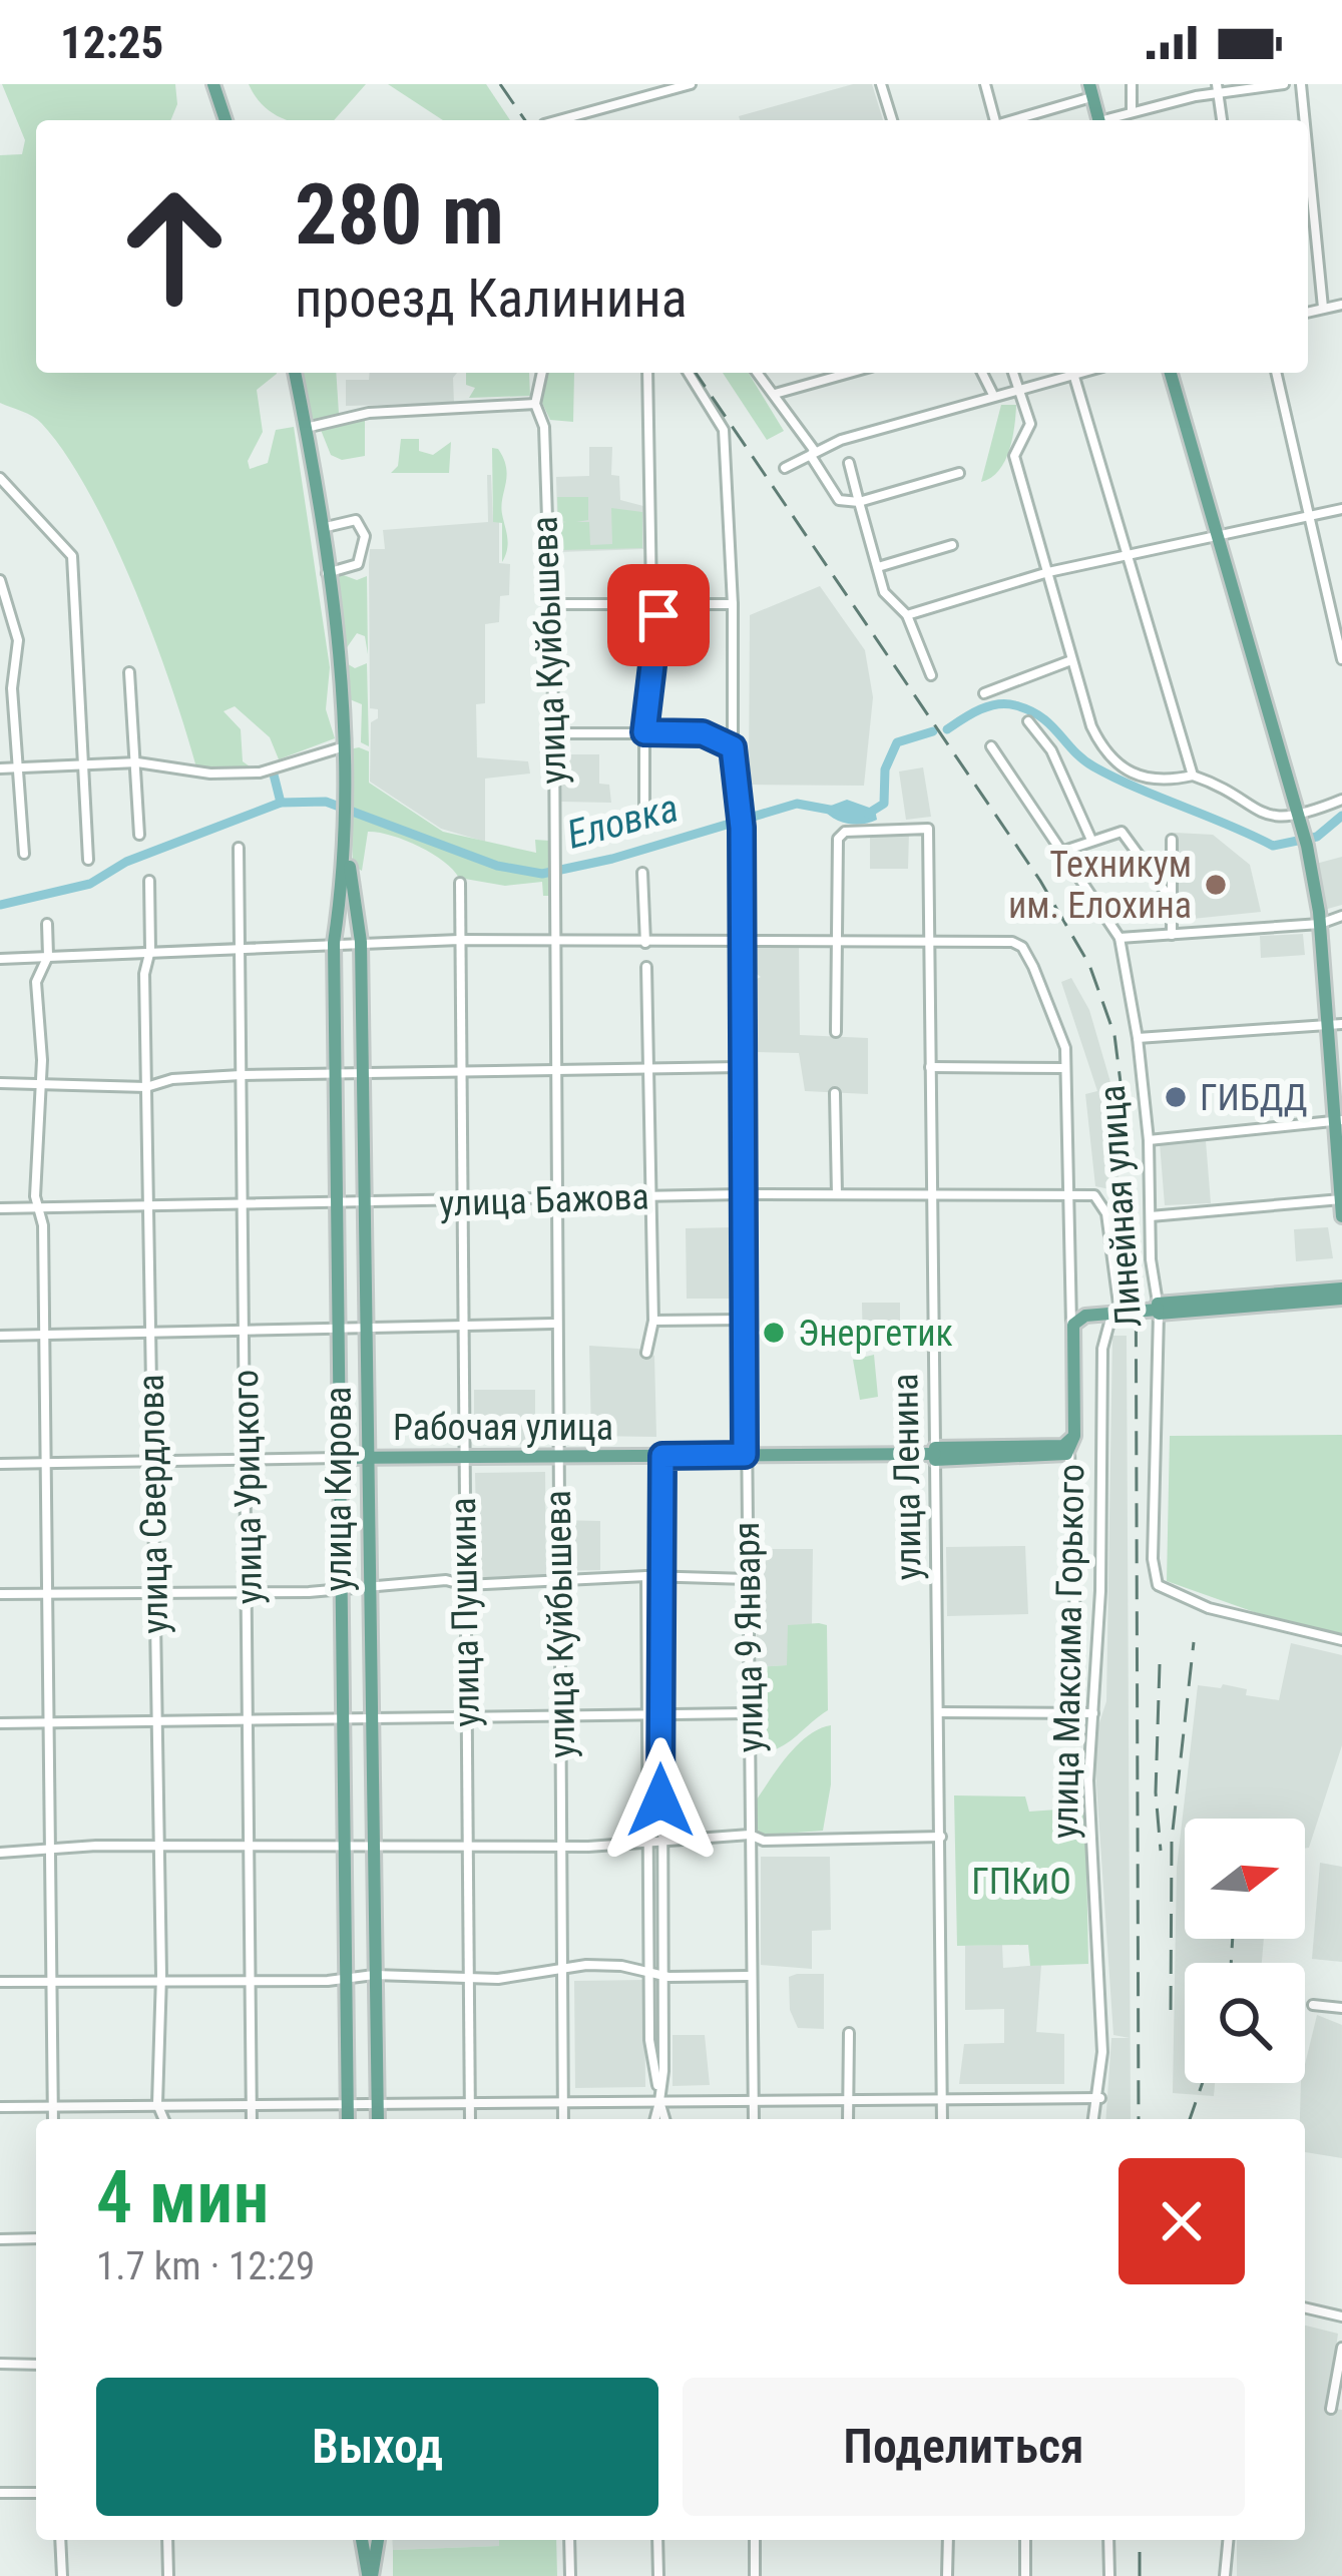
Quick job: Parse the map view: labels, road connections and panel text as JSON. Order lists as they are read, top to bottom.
{
  "streets": {
    "main road": ["Рабочая улица", "улица Кирова", "улица Максима Горького"],
    "street": [
      "улица Куйбышева",
      "улица Бажова",
      "Линейная улица",
      "улица Ленина",
      "улица Урицкого",
      "улица Свердлова",
      "улица Пушкина",
      "улица 9 Января"
    ]
  },
  "crossings": [
    ["улица Куйбышева", "улица Бажова"],
    ["улица Куйбышева", "Рабочая улица"],
    ["улица Бажова", "улица Ленина"],
    ["улица Бажова", "улица Урицкого"],
    ["улица Бажова", "улица Кирова"],
    ["улица Бажова", "улица Свердлова"],
    ["улица Бажова", "улица Пушкина"],
    ["улица Бажова", "улица 9 Января"],
    ["улица Бажова", "улица Максима Горького"],
    ["Рабочая улица", "улица Ленина"],
    ["Рабочая улица", "улица Урицкого"],
    ["Рабочая улица", "улица Кирова"],
    ["Рабочая улица", "улица Свердлова"],
    ["Рабочая улица", "улица Пушкина"],
    ["Рабочая улица", "улица 9 Января"],
    ["Рабочая улица", "улица Максима Горького"],
    ["улица Ленина", "улица Максима Горького"]
  ],
  "water": ["Еловка"],
  "parks": ["ГПКиО"],
  "places": ["Техникум им. Елохина", "ГИБДД", "Энергетик"],
  "north": "right",
  "page": {
    "status": "12:25",
    "turn": ["280 m", "проезд Калинина"],
    "heading": ["4 мин", "1.7 km · 12:29"],
    "buttons": ["Выход", "Поделиться"]
  }
}
